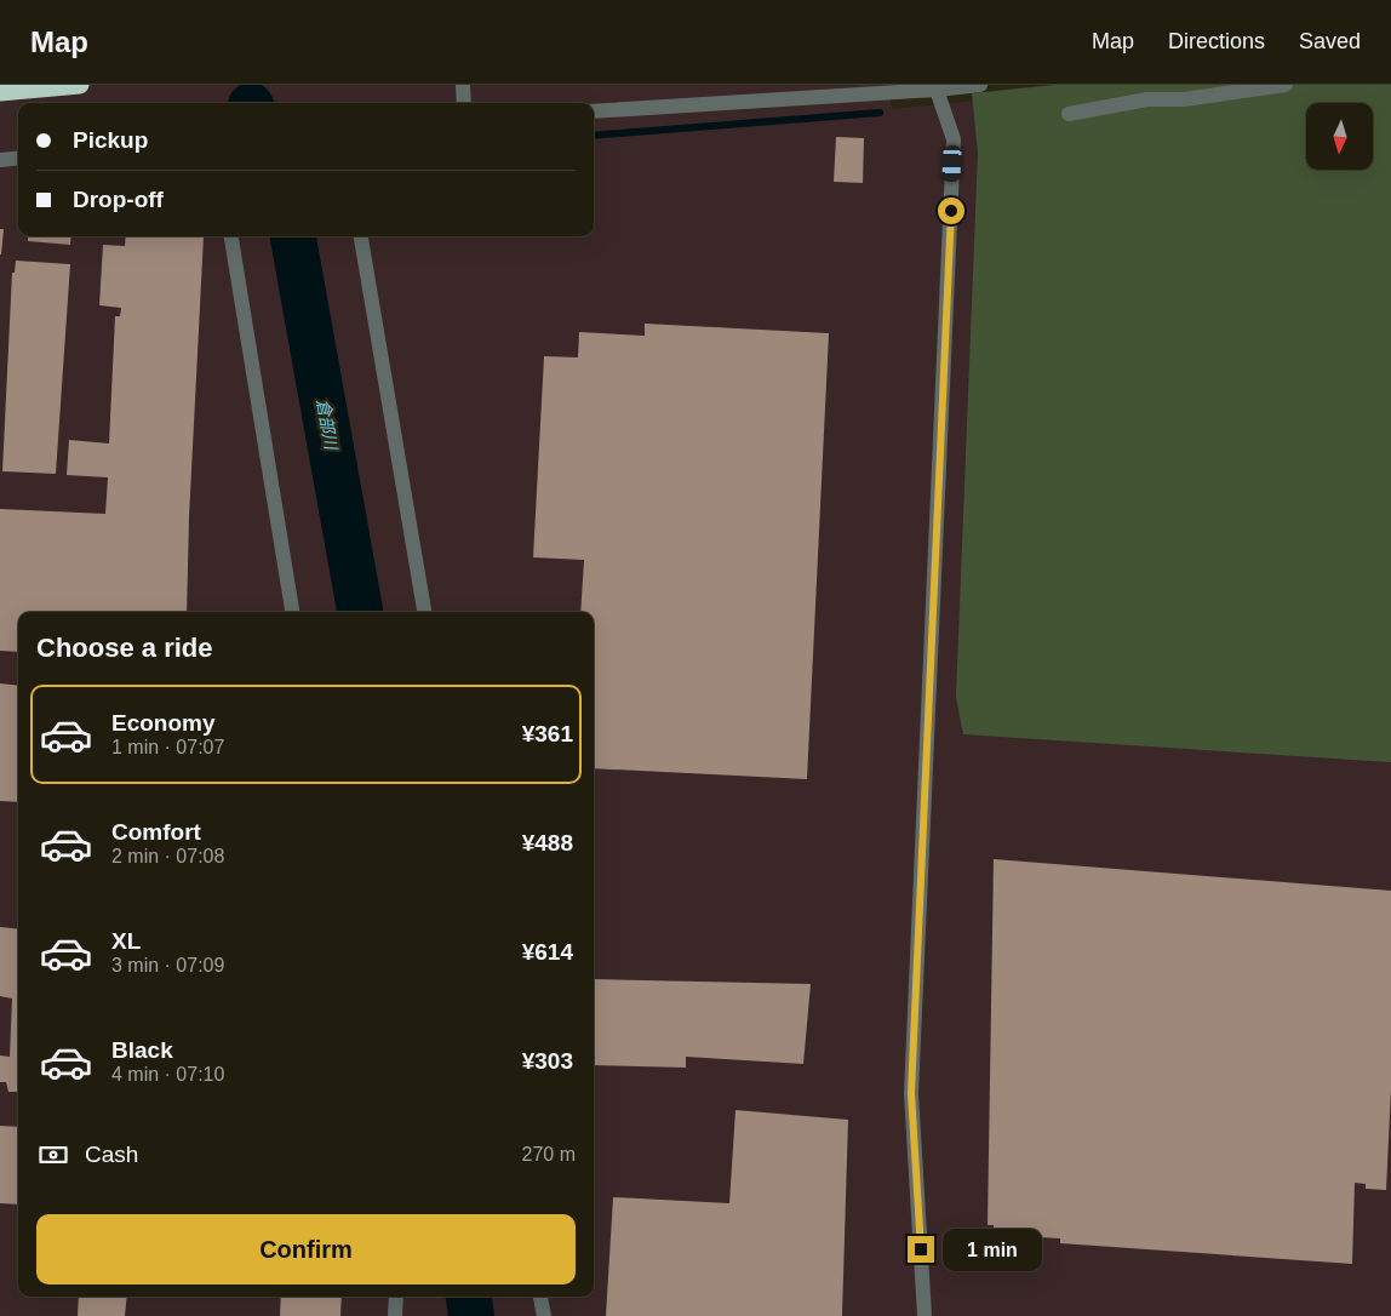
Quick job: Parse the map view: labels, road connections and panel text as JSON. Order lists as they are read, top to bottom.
{
  "water": ["倉部川"],
  "north": "bottom",
  "page": {
    "header": "Map",
    "nav": ["Map", "Directions", "Saved"],
    "banner": ["Pickup", "Drop-off"],
    "heading": "Choose a ride",
    "list": [
      {
        "name": "Economy",
        "note": "1 min · 07:07",
        "value": "¥361"
      },
      {
        "name": "Comfort",
        "note": "2 min · 07:08",
        "value": "¥488"
      },
      {
        "name": "XL",
        "note": "3 min · 07:09",
        "value": "¥614"
      },
      {
        "name": "Black",
        "note": "4 min · 07:10",
        "value": "¥303"
      }
    ],
    "pay": ["Cash", "270 m"],
    "buttons": "Confirm",
    "bubble": "1 min"
  }
}
